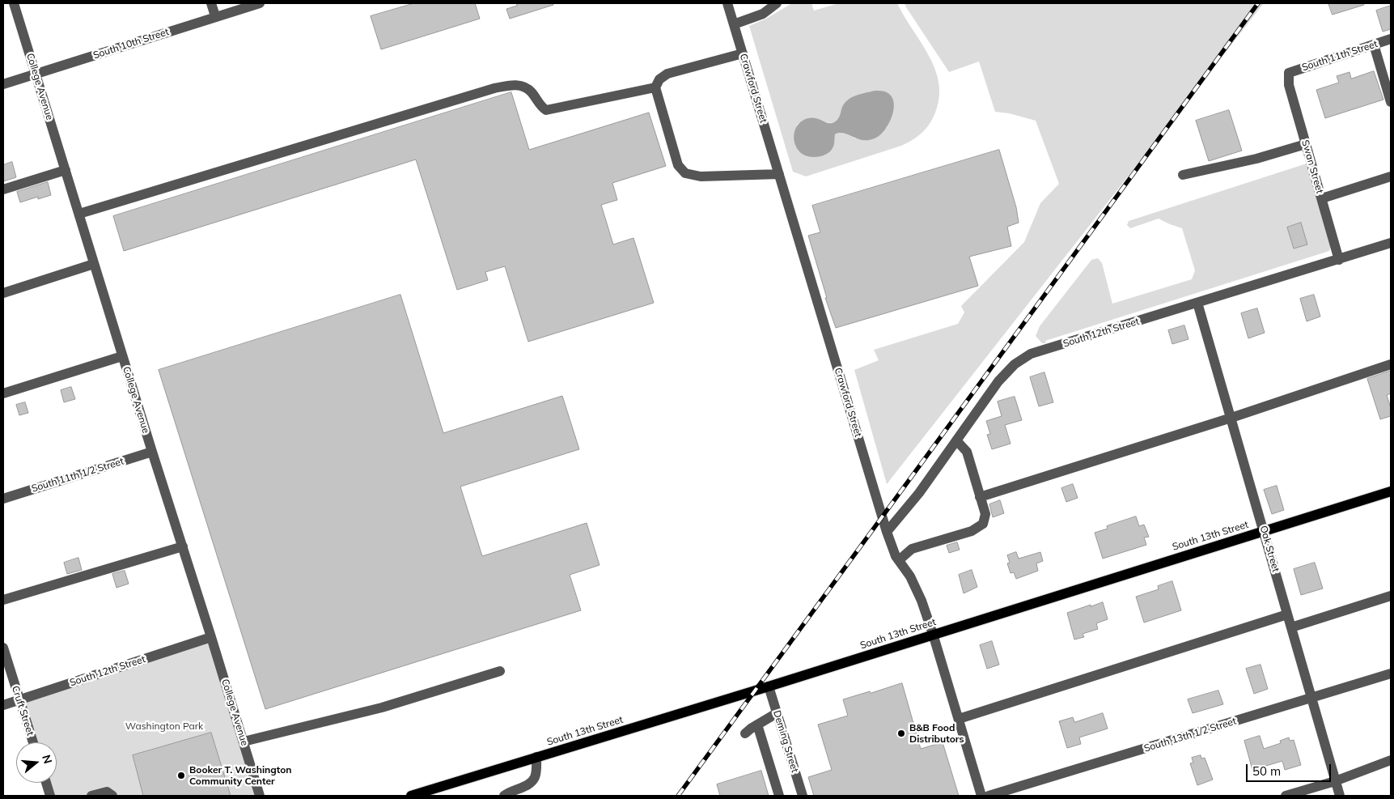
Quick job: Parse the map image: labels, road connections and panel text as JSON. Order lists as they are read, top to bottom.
{
  "streets": {
    "main road": ["South 13th Street"],
    "street": [
      "South 10th Street",
      "South 11th Street",
      "College Avenue",
      "Crawford Street",
      "Swan Street",
      "South 12th Street",
      "South 11th 1/2 Street",
      "Oak Street",
      "Cruft Street",
      "South 13th 1/2 Street",
      "Deming Street"
    ]
  },
  "crossings": [
    ["South 10th Street", "College Avenue"],
    ["South 11th Street", "Swan Street"],
    ["College Avenue", "South 12th Street"],
    ["College Avenue", "South 11th 1/2 Street"],
    ["Crawford Street", "South 12th Street"],
    ["Crawford Street", "South 13th Street"],
    ["Swan Street", "South 12th Street"],
    ["South 12th Street", "Oak Street"],
    ["South 12th Street", "Cruft Street"],
    ["South 13th Street", "Oak Street"],
    ["South 13th Street", "Deming Street"],
    ["Oak Street", "South 13th 1/2 Street"]
  ],
  "parks": ["Washington Park"],
  "places": ["B&B Food Distributors", "Booker T. Washington Community Center"],
  "scale_bar": "50 m",
  "north": "right"
}
